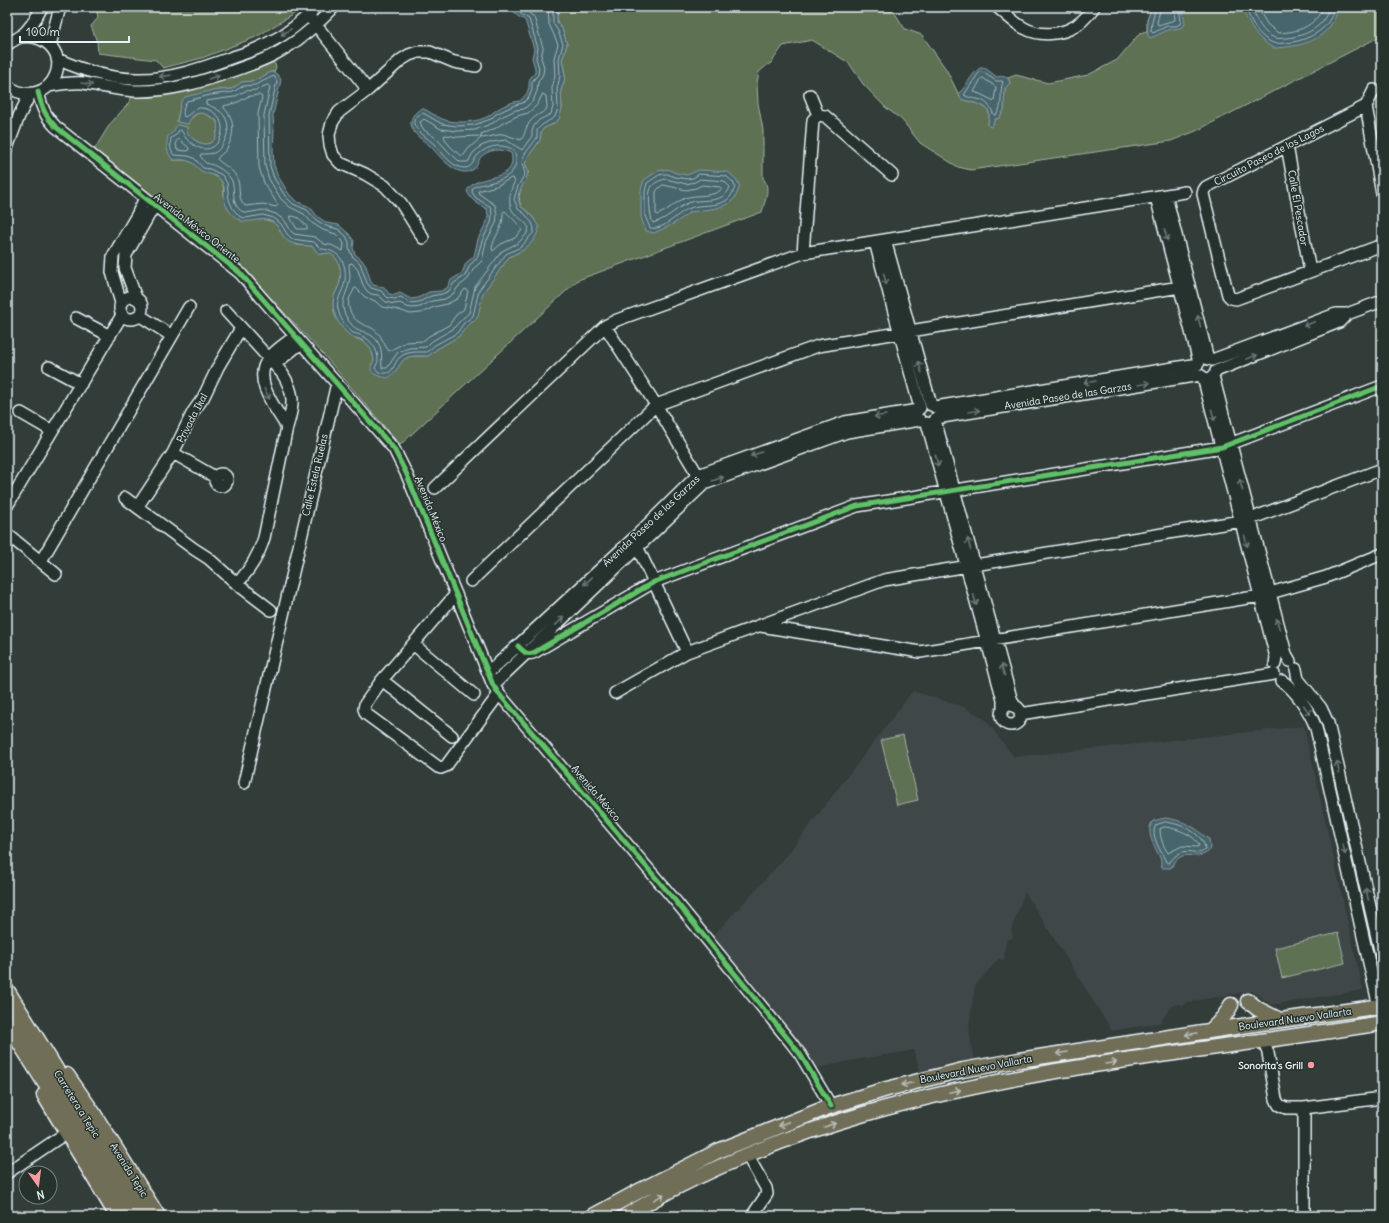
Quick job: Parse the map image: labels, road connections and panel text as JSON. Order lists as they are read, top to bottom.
{
  "streets": {
    "highway": ["Carretera a Tepic"],
    "main road": ["Boulevard Nuevo Vallarta", "Avenida Tepic"],
    "street": [
      "Circuito Paseo de los Lagos",
      "Calle El Pescador",
      "Avenida México Oriente",
      "Avenida Paseo de las Garzas",
      "Privada Ikal",
      "Calle Estela Ruelas",
      "Avenida México"
    ]
  },
  "crossings": [
    ["Circuito Paseo de los Lagos", "Calle El Pescador"],
    ["Avenida México Oriente", "Calle Estela Ruelas"],
    ["Avenida México Oriente", "Avenida México"],
    ["Avenida Paseo de las Garzas", "Avenida México"],
    ["Avenida México", "Boulevard Nuevo Vallarta"],
    ["Carretera a Tepic", "Avenida Tepic"]
  ],
  "places": ["Sonorita's Grill"],
  "scale_bar": "100 m",
  "north": "bottom"
}
